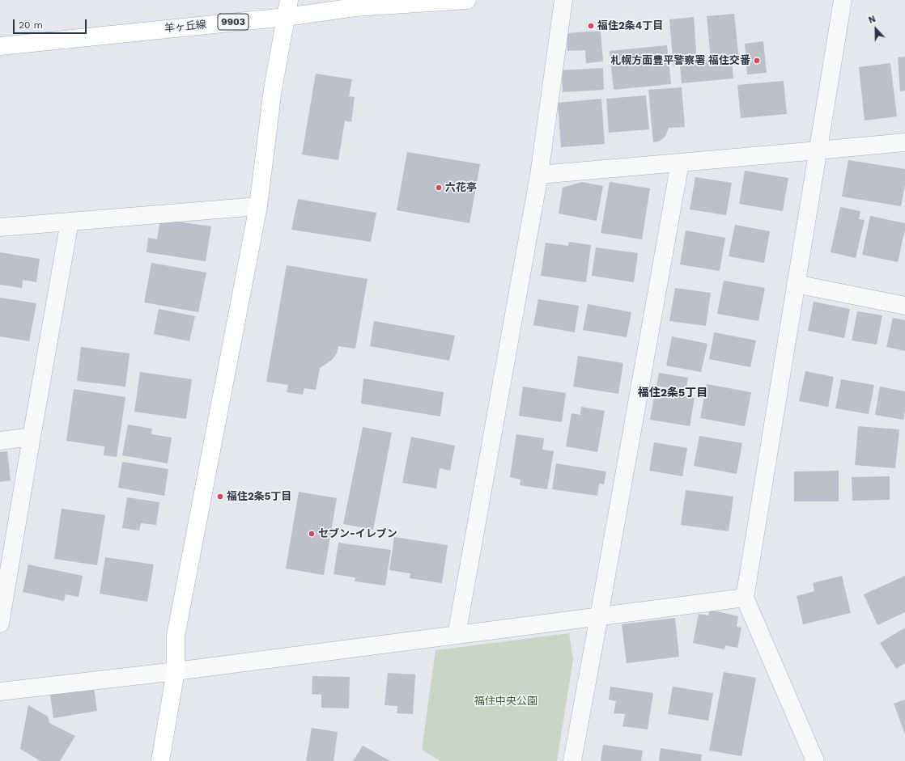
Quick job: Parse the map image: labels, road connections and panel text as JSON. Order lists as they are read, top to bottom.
{
  "streets": {
    "street": ["9903", "羊ヶ丘線"]
  },
  "districts": ["福住2条5丁目"],
  "parks": ["福住中央公園"],
  "places": [
    "福住2条4丁目",
    "札幌方面豊平警察署 福住交番",
    "六花亭",
    "福住2条5丁目",
    "セブン-イレブン"
  ],
  "scale_bar": "20 m",
  "north": "top"
}
